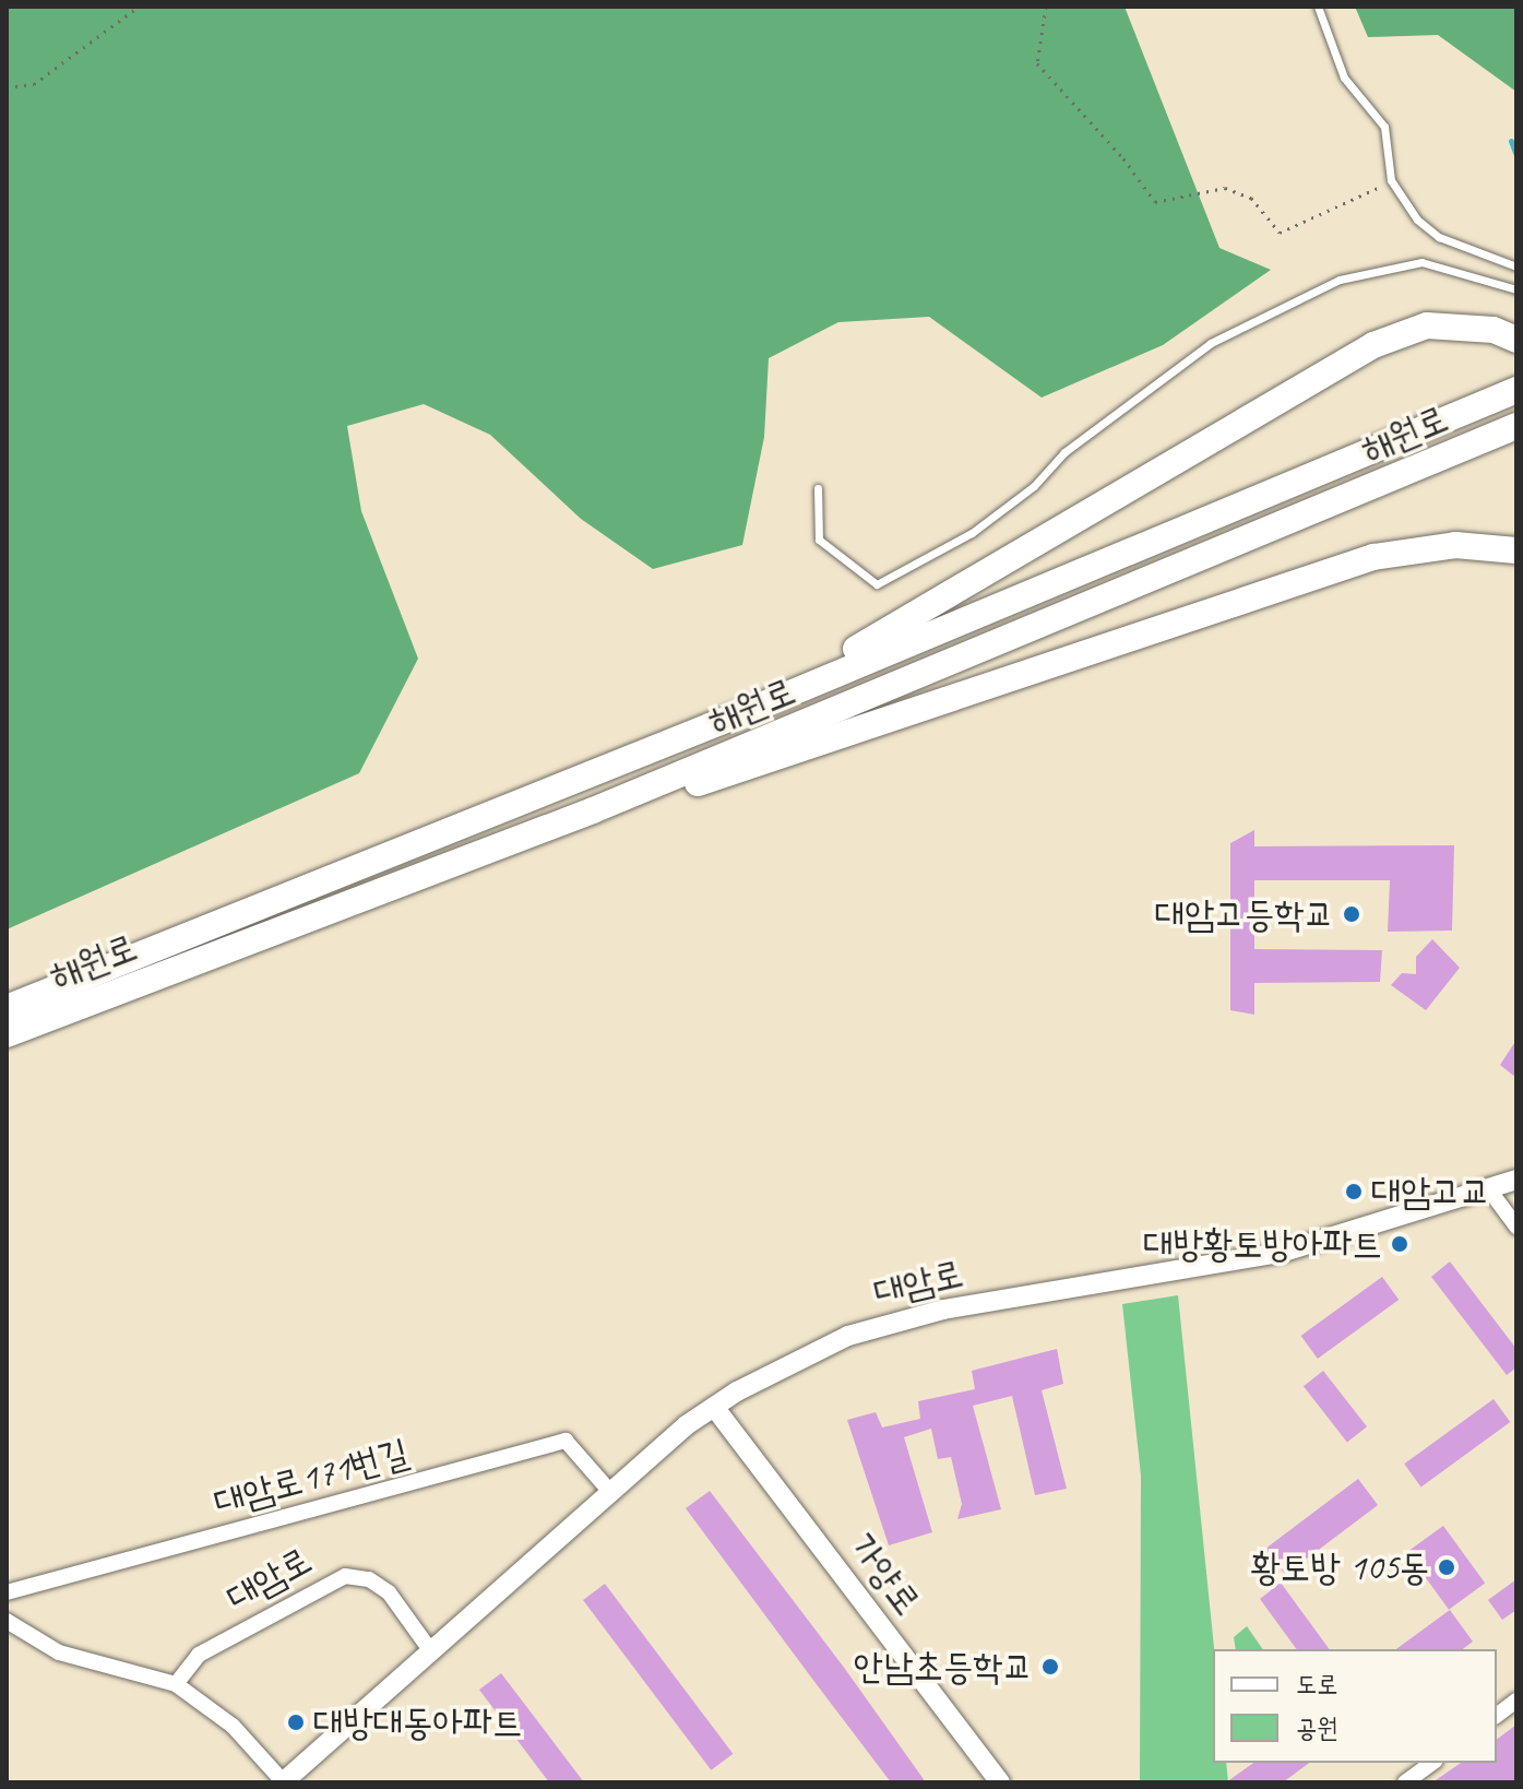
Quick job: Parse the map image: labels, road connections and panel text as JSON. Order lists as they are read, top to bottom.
{
  "streets": {
    "highway": ["해원로"],
    "street": ["대암로", "대암로171번길", "가양로"]
  },
  "crossings": [
    ["대암로", "대암로171번길"],
    ["대암로", "가양로"]
  ],
  "places": [
    "대암고등학교",
    "대암고교",
    "대방황토방아파트",
    "황토방 105동",
    "안남초등학교",
    "대방대동아파트"
  ],
  "legend": ["도로", "공원"]
}
